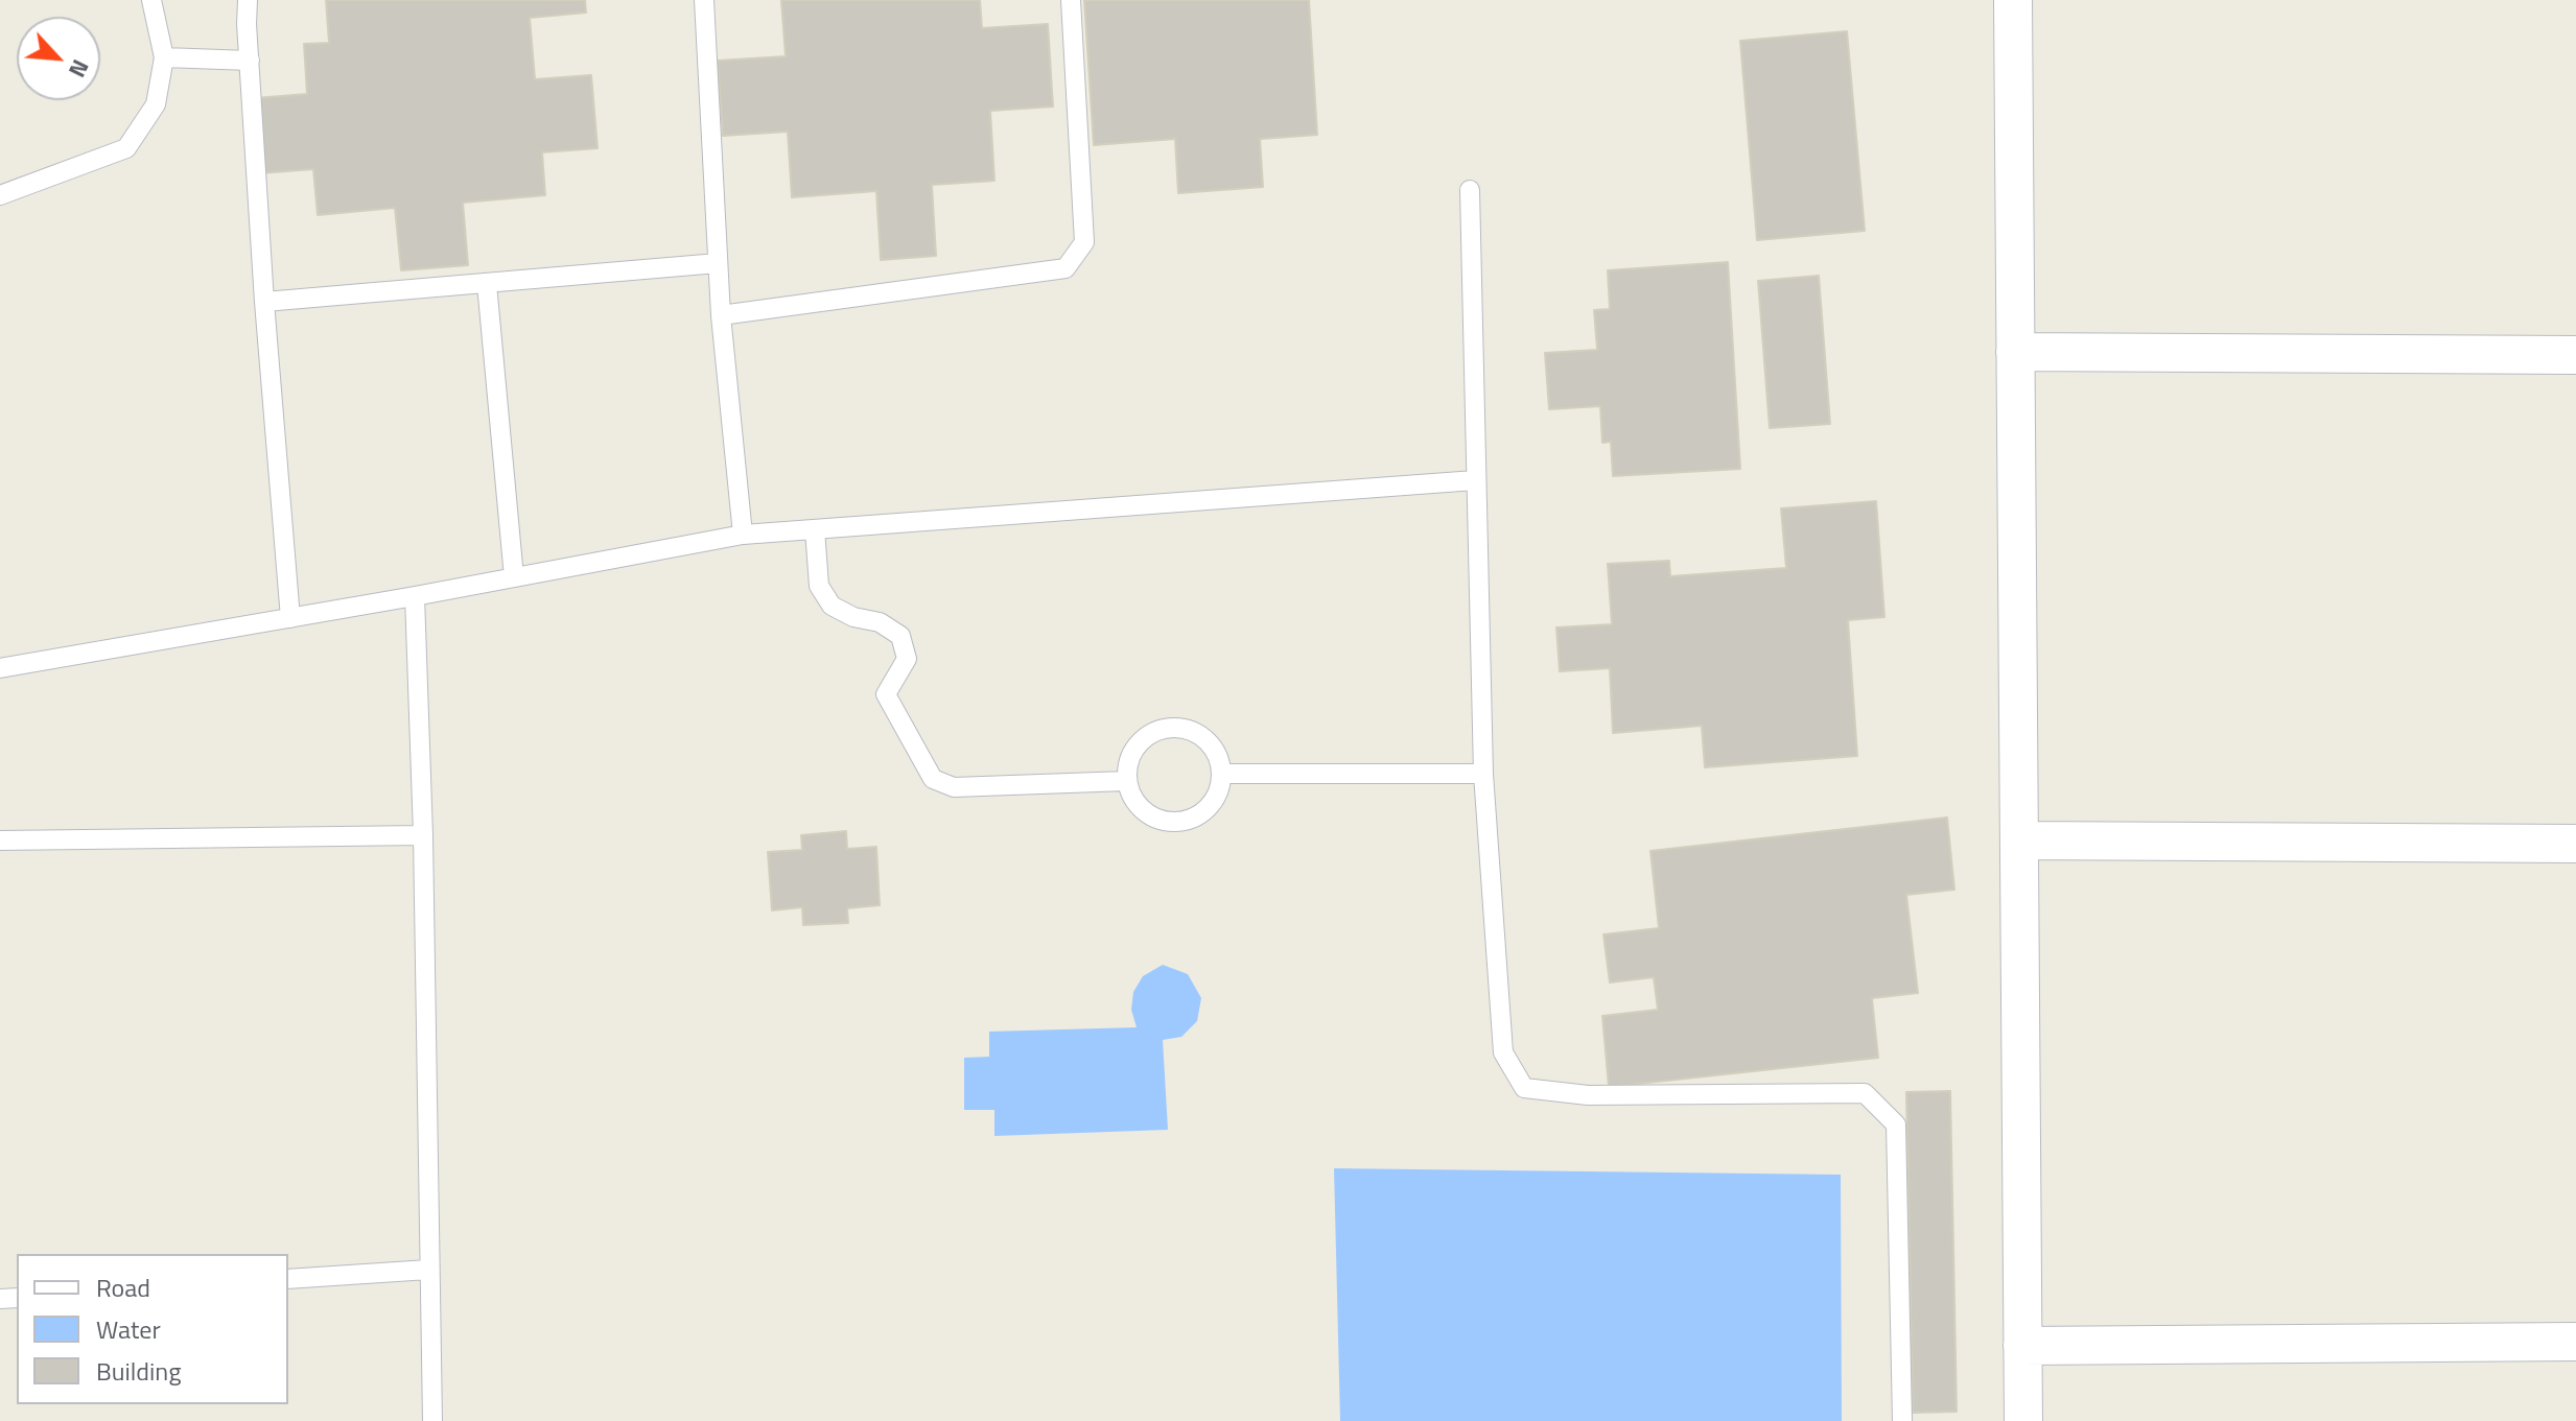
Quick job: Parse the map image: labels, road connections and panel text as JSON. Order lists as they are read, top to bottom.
{
  "legend": ["Road", "Water", "Building"],
  "north": "bottom right"
}
